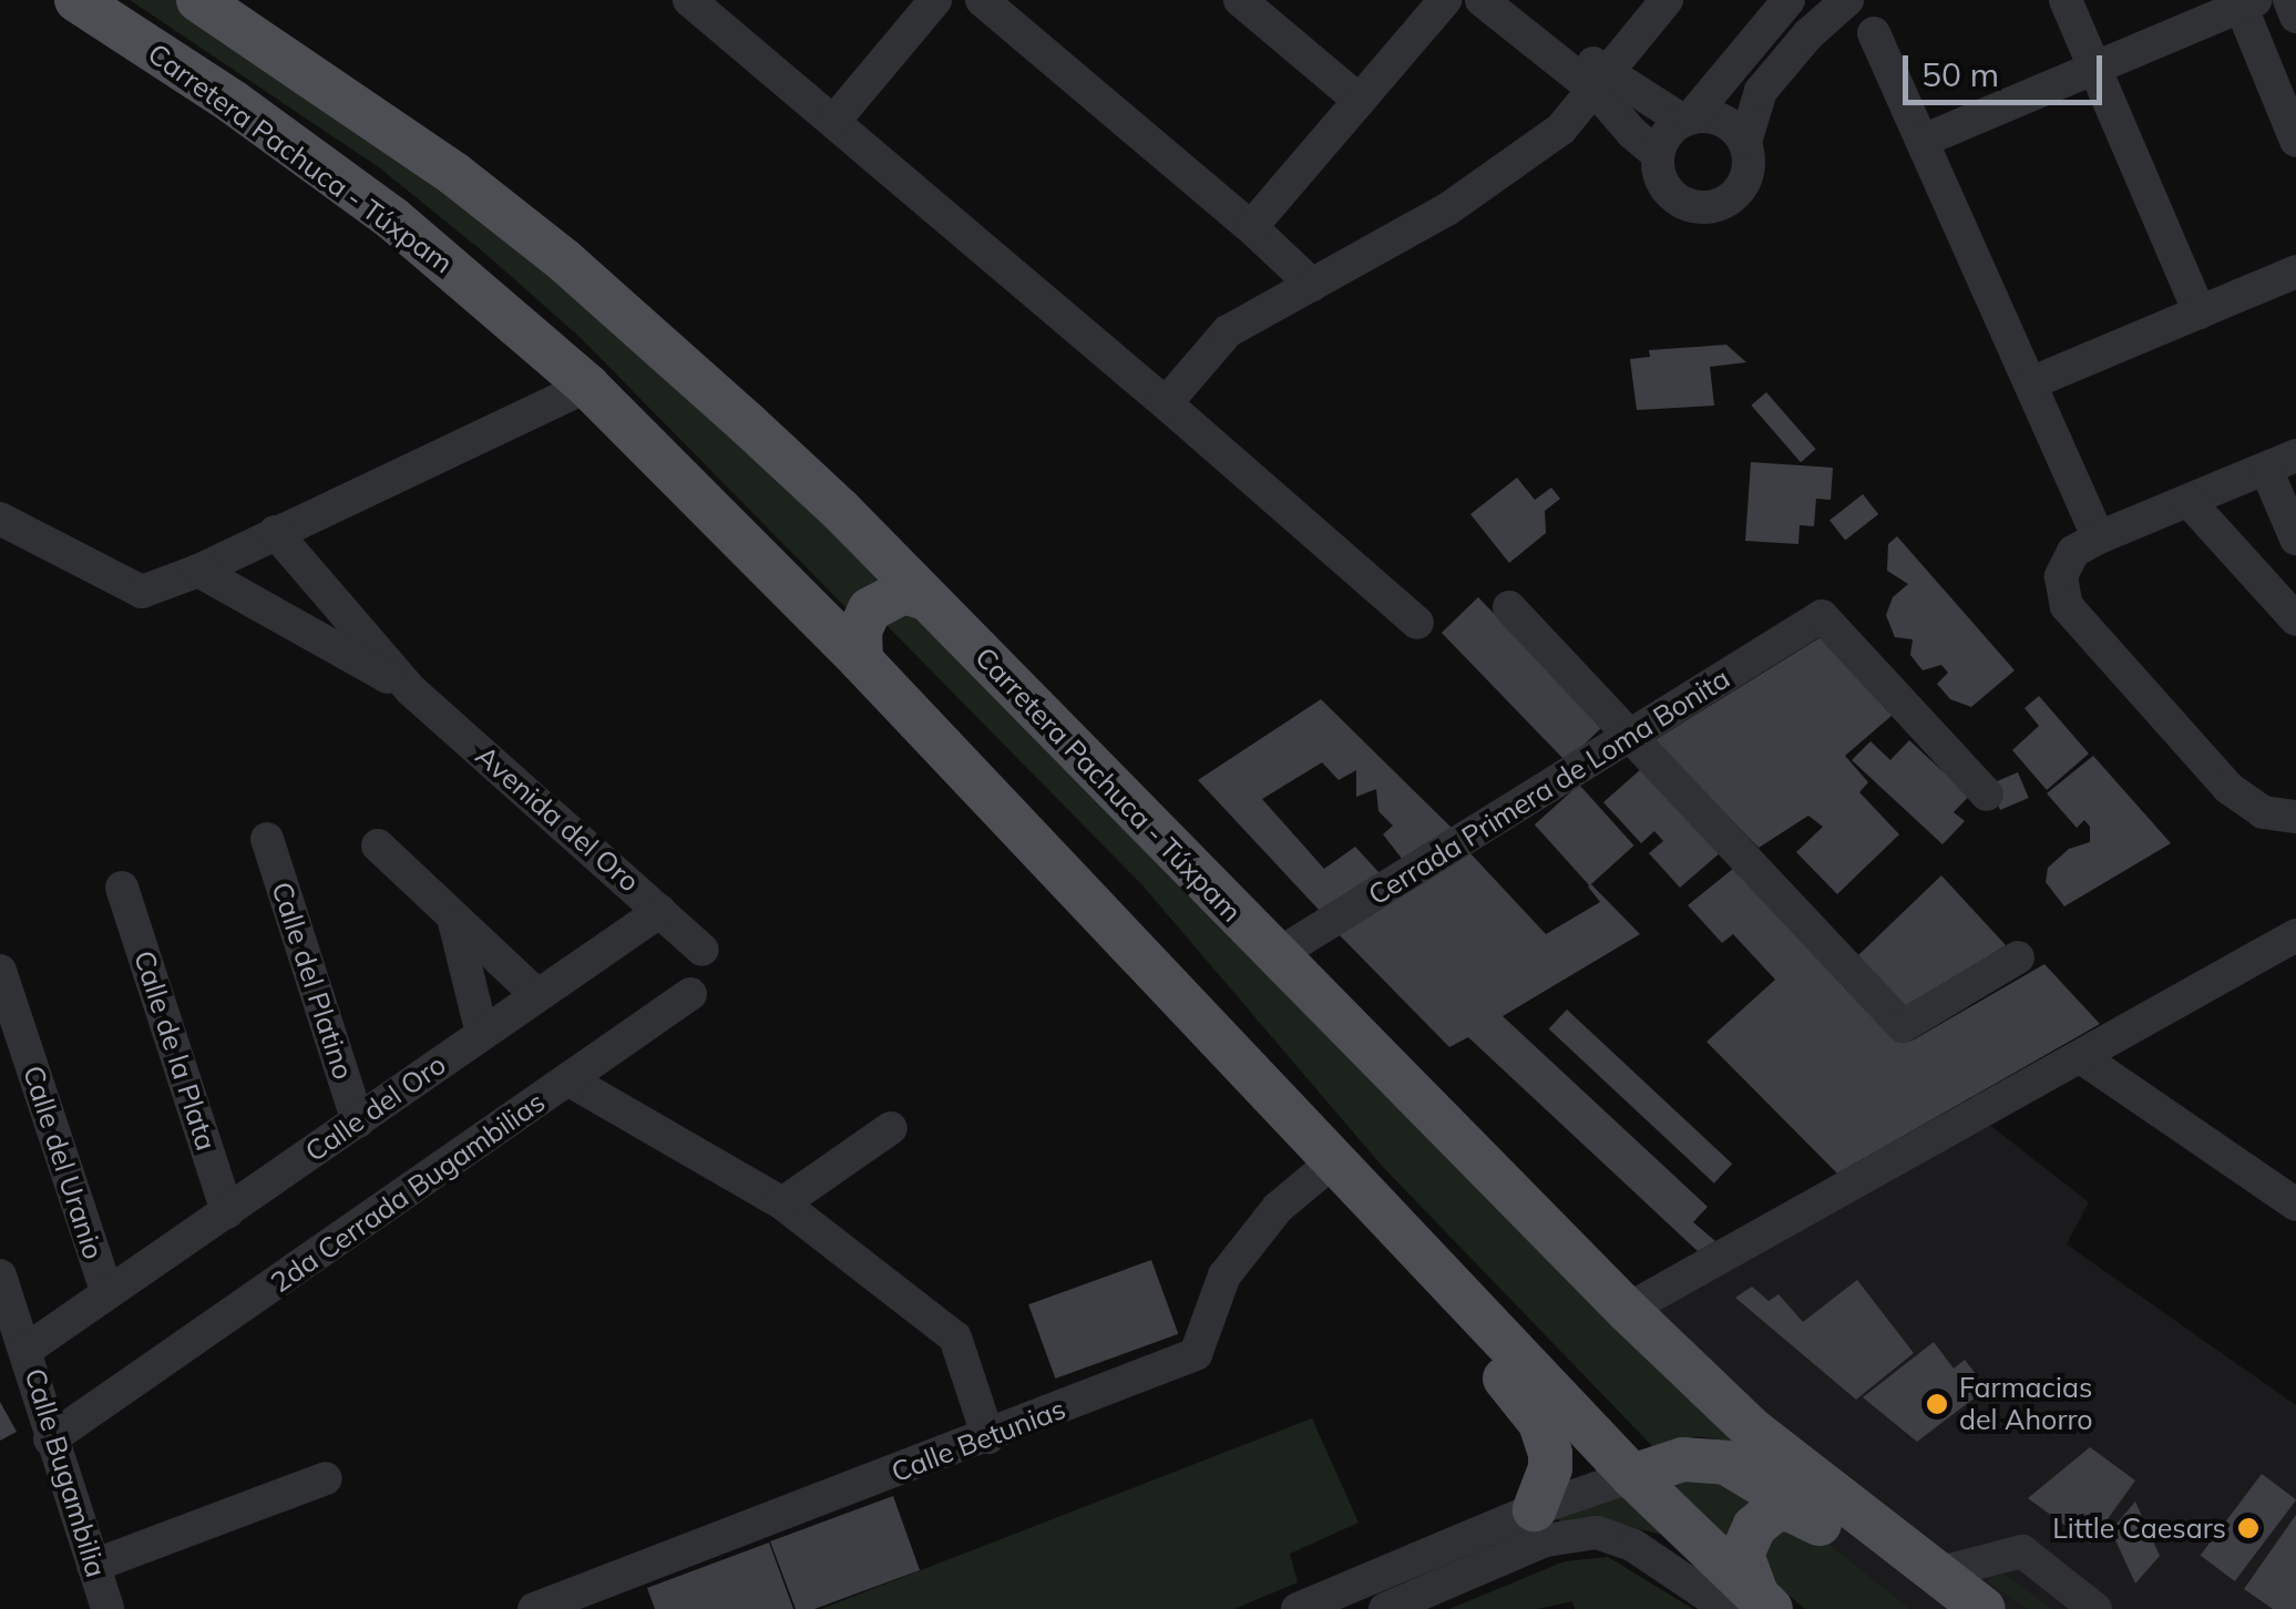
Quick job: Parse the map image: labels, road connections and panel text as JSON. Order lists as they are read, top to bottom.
{
  "streets": {
    "main road": ["Carretera Pachuca - Túxpam"],
    "street": [
      "Cerrada Primera de Loma Bonita",
      "Avenida del Oro",
      "Calle del Platino",
      "Calle de la Plata",
      "Calle del Oro",
      "Calle del Uranio",
      "2da Cerrada Bugambilias",
      "Calle Betunias",
      "Calle Bugambilia"
    ]
  },
  "crossings": [
    ["Carretera Pachuca - Túxpam", "Cerrada Primera de Loma Bonita"],
    ["Carretera Pachuca - Túxpam", "Calle Betunias"],
    ["Avenida del Oro", "Calle del Oro"],
    ["Calle del Platino", "Calle del Oro"],
    ["Calle de la Plata", "Calle del Oro"],
    ["Calle del Oro", "Calle del Uranio"],
    ["Calle del Oro", "Calle Bugambilia"],
    ["2da Cerrada Bugambilias", "Calle Betunias"],
    ["2da Cerrada Bugambilias", "Calle Bugambilia"]
  ],
  "places": ["Farmacias del Ahorro", "Little Caesars"],
  "scale_bar": "50 m"
}
